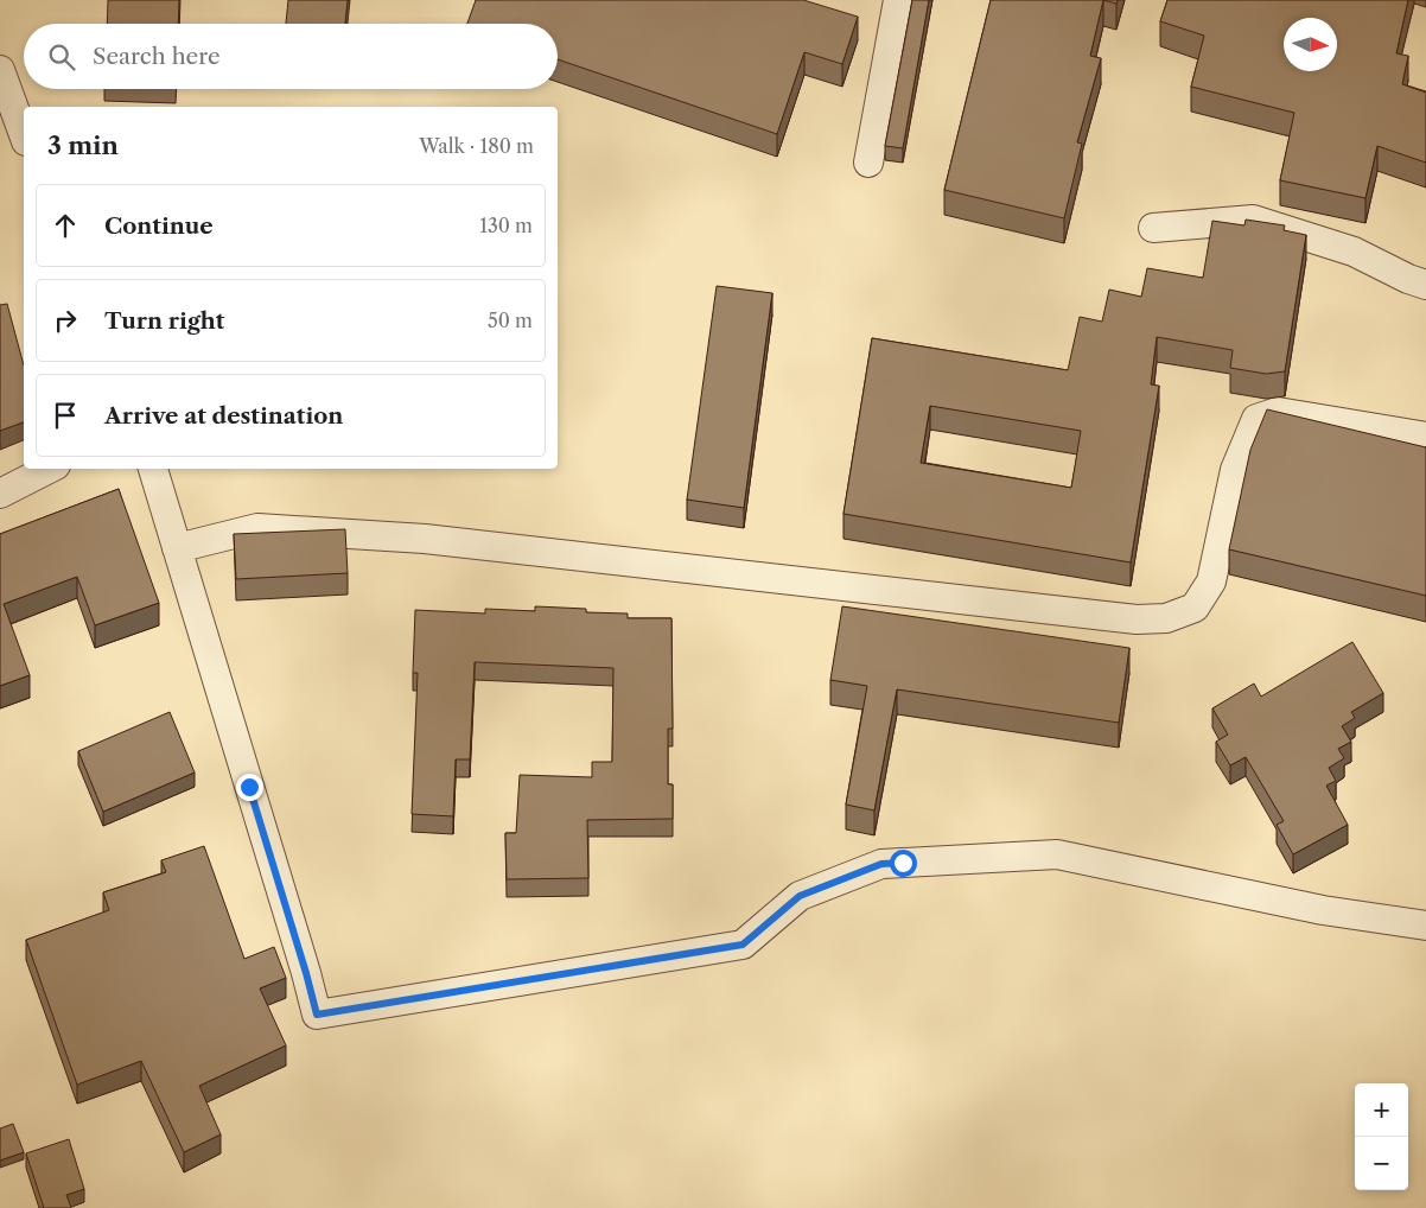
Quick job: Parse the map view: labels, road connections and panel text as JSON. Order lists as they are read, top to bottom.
{
  "north": "right",
  "page": {
    "search": "Search here",
    "heading": ["3 min", "Walk · 180 m"],
    "list": [
      ["Continue", "130 m"],
      ["Turn right", "50 m"],
      "Arrive at destination"
    ],
    "map_buttons": ["+", "−"]
  }
}
